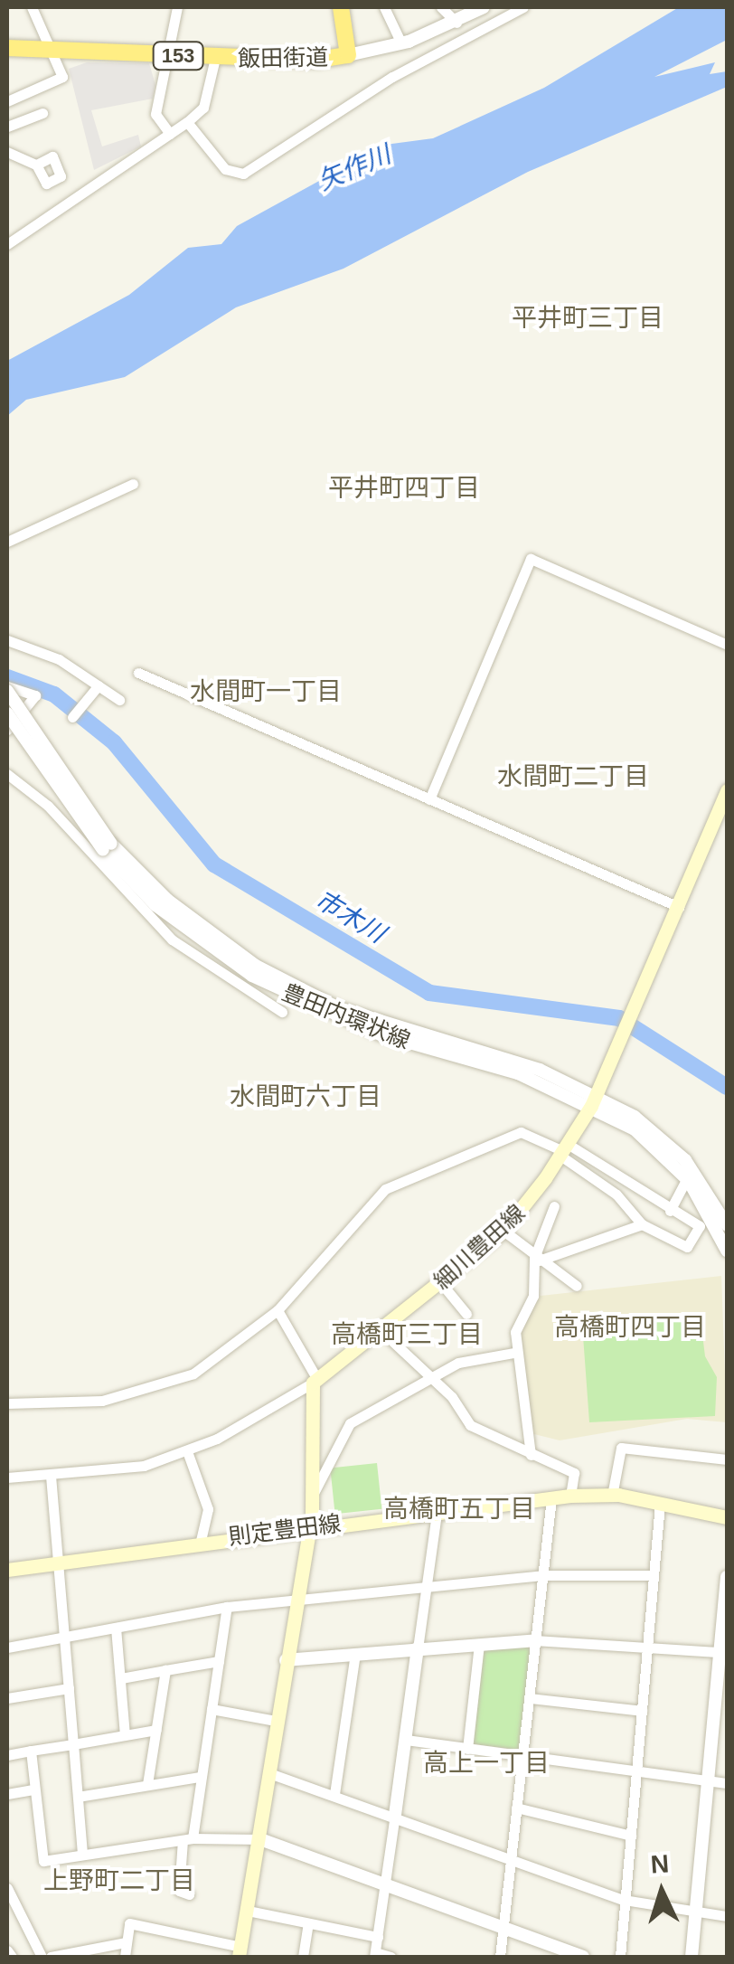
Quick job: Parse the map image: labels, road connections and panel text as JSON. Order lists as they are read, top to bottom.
{
  "streets": {
    "highway": ["153", "飯田街道"],
    "main road": ["細川豊田線", "則定豊田線"],
    "street": ["豊田内環状線"]
  },
  "crossings": [
    ["豊田内環状線", "細川豊田線"]
  ],
  "districts": [
    "平井町三丁目",
    "平井町四丁目",
    "水間町一丁目",
    "水間町二丁目",
    "水間町六丁目",
    "高橋町四丁目",
    "高橋町三丁目",
    "高橋町五丁目",
    "高上一丁目",
    "上野町二丁目"
  ],
  "water": ["矢作川", "市木川"],
  "north": "top"
}
